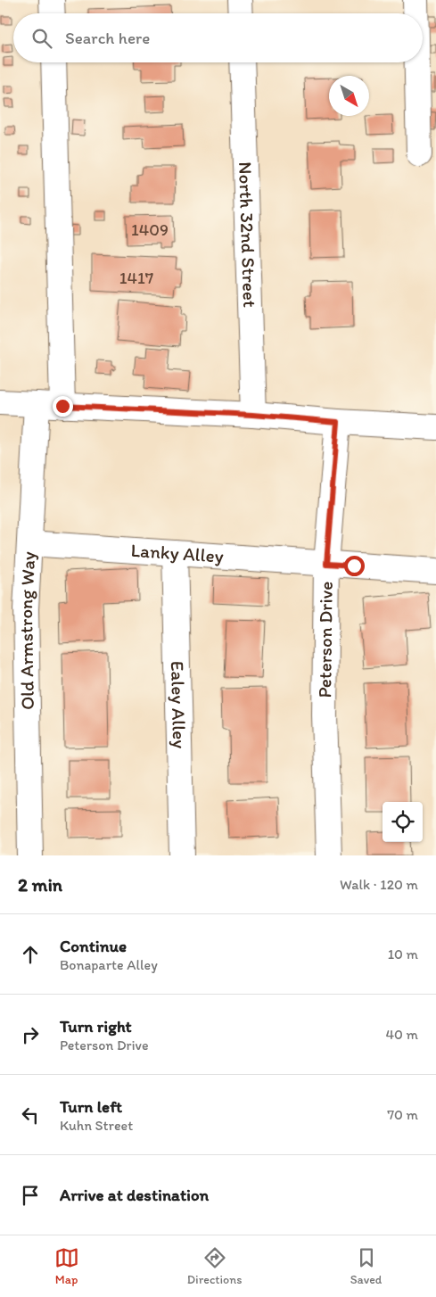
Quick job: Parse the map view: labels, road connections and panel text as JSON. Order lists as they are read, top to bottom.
{
  "streets": {
    "street": [
      "North 32nd Street",
      "Lanky Alley",
      "Old Armstrong Way",
      "Peterson Drive",
      "Ealey Alley"
    ]
  },
  "crossings": [
    ["Lanky Alley", "Old Armstrong Way"],
    ["Lanky Alley", "Peterson Drive"],
    ["Lanky Alley", "Ealey Alley"]
  ],
  "house_numbers": ["1409", "1417"],
  "north": "bottom right",
  "page": {
    "search": "Search here",
    "heading": ["2 min", "Walk · 120 m"],
    "list": [
      ["Continue", "Bonaparte Alley", "10 m"],
      ["Turn right", "Peterson Drive", "40 m"],
      ["Turn left", "Kuhn Street", "70 m"],
      "Arrive at destination"
    ],
    "nav": ["Map", "Directions", "Saved"]
  }
}
